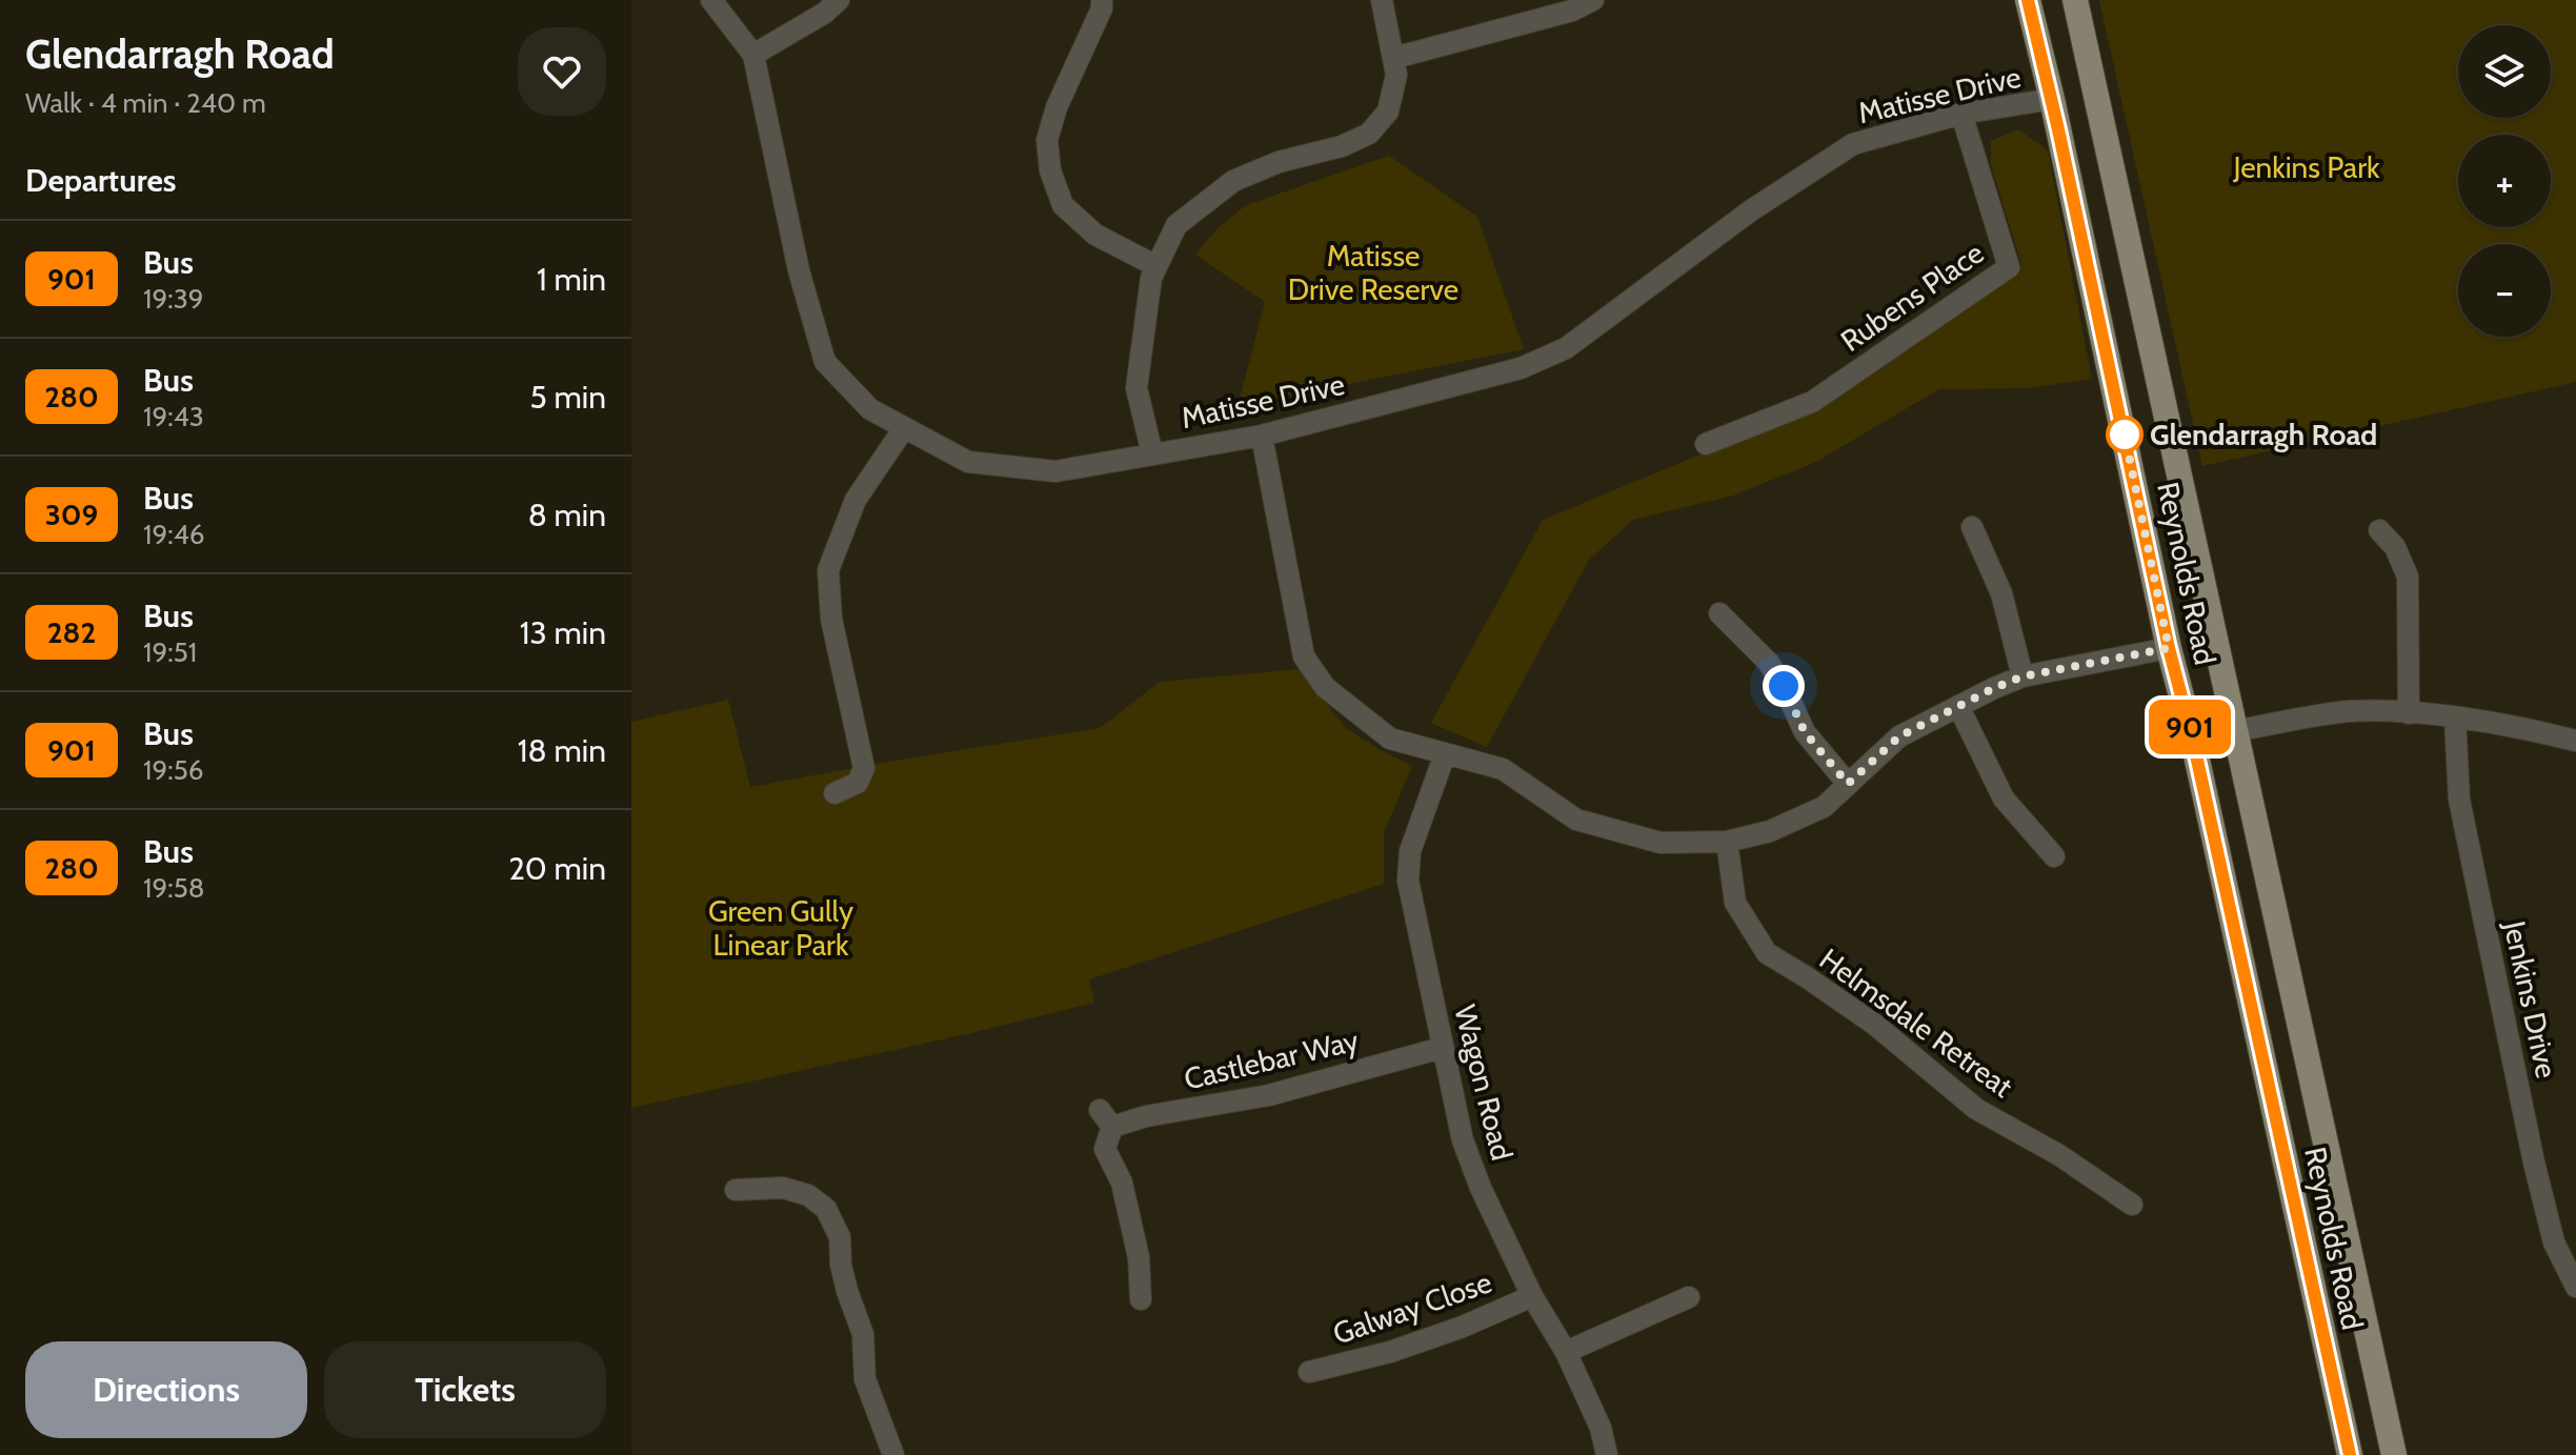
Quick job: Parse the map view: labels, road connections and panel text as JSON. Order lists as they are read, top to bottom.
{
  "streets": {
    "main road": ["Reynolds Road"],
    "street": [
      "Matisse Drive",
      "Rubens Place",
      "Jenkins Drive",
      "Helmsdale Retreat",
      "Castlebar Way",
      "Wagon Road",
      "Galway Close"
    ]
  },
  "crossings": [
    ["Matisse Drive", "Rubens Place"],
    ["Matisse Drive", "Reynolds Road"],
    ["Castlebar Way", "Wagon Road"],
    ["Wagon Road", "Galway Close"]
  ],
  "parks": ["Jenkins Park", "Matisse Drive Reserve", "Green Gully Linear Park"],
  "places": ["Glendarragh Road"],
  "lines": ["bus line 901"],
  "page": {
    "heading": [
      ["Glendarragh Road", "Walk · 4 min · 240 m"],
      "Departures"
    ],
    "on_map": "901",
    "map_buttons": ["+", "−"],
    "list": [
      {
        "mark": "901",
        "name": "Bus",
        "note": "19:39",
        "value": "1 min"
      },
      {
        "mark": "280",
        "name": "Bus",
        "note": "19:43",
        "value": "5 min"
      },
      {
        "mark": "309",
        "name": "Bus",
        "note": "19:46",
        "value": "8 min"
      },
      {
        "mark": "282",
        "name": "Bus",
        "note": "19:51",
        "value": "13 min"
      },
      {
        "mark": "901",
        "name": "Bus",
        "note": "19:56",
        "value": "18 min"
      },
      {
        "mark": "280",
        "name": "Bus",
        "note": "19:58",
        "value": "20 min"
      }
    ],
    "buttons": ["Directions", "Tickets"]
  }
}
